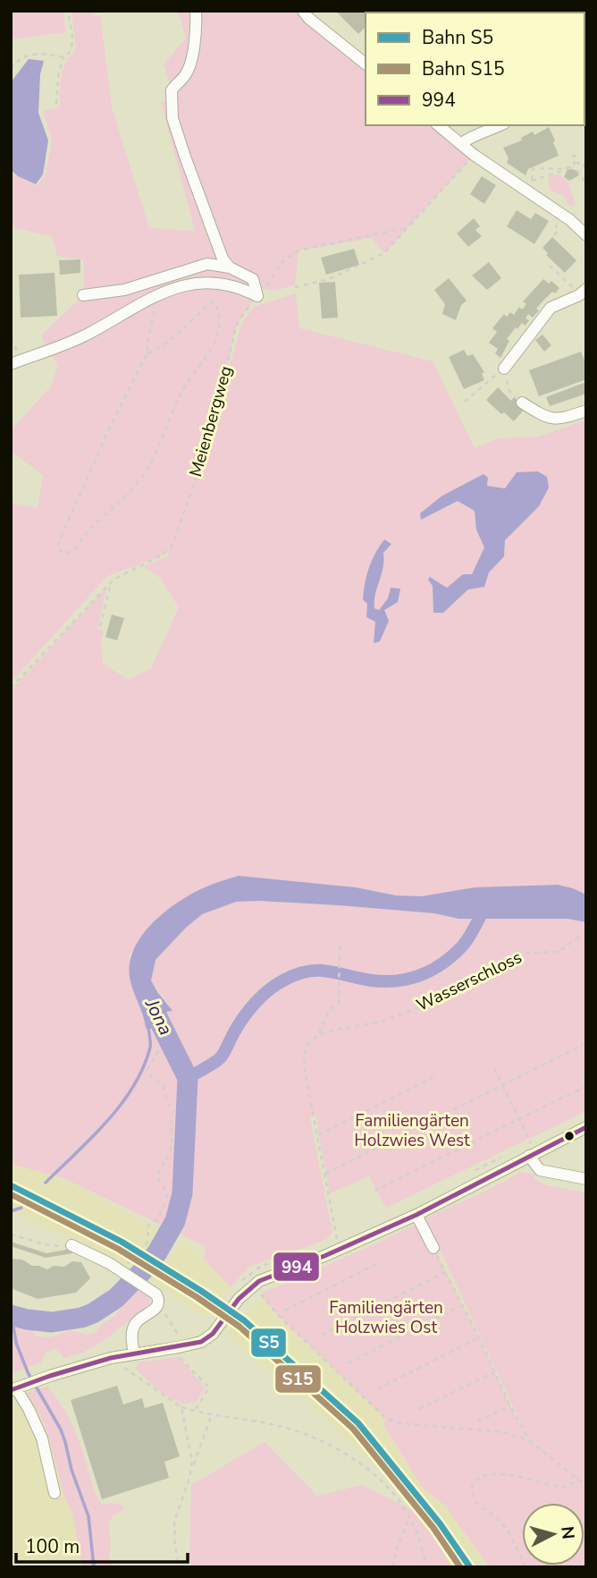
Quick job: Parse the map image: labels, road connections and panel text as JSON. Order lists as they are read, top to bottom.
{
  "streets": {
    "path": ["Meienbergweg", "Wasserschloss"]
  },
  "water": ["Jona"],
  "parks": ["Familiengärten Holzwies West", "Familiengärten Holzwies Ost"],
  "lines": ["transit line 994", "rail line S5", "rail line S15"],
  "legend": ["Bahn S5", "Bahn S15", "994"],
  "scale_bar": "100 m",
  "north": "right"
}
